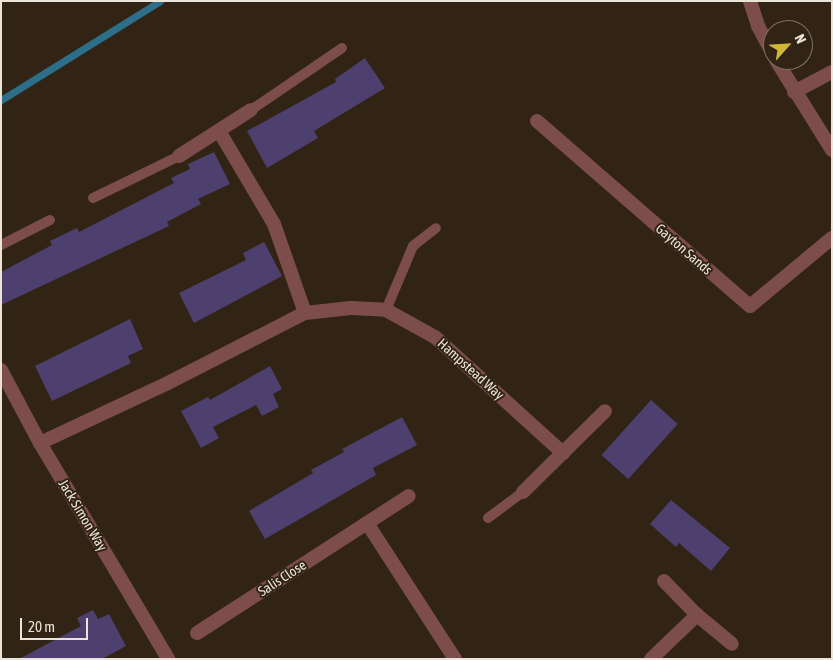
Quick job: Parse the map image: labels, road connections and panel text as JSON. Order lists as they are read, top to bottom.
{
  "streets": {
    "street": [
      "Gayton Sands",
      "Hampstead Way",
      "Jack Simon Way",
      "Salis Close"
    ]
  },
  "crossings": [
    ["Hampstead Way", "Jack Simon Way"]
  ],
  "scale_bar": "20 m",
  "north": "top right"
}
